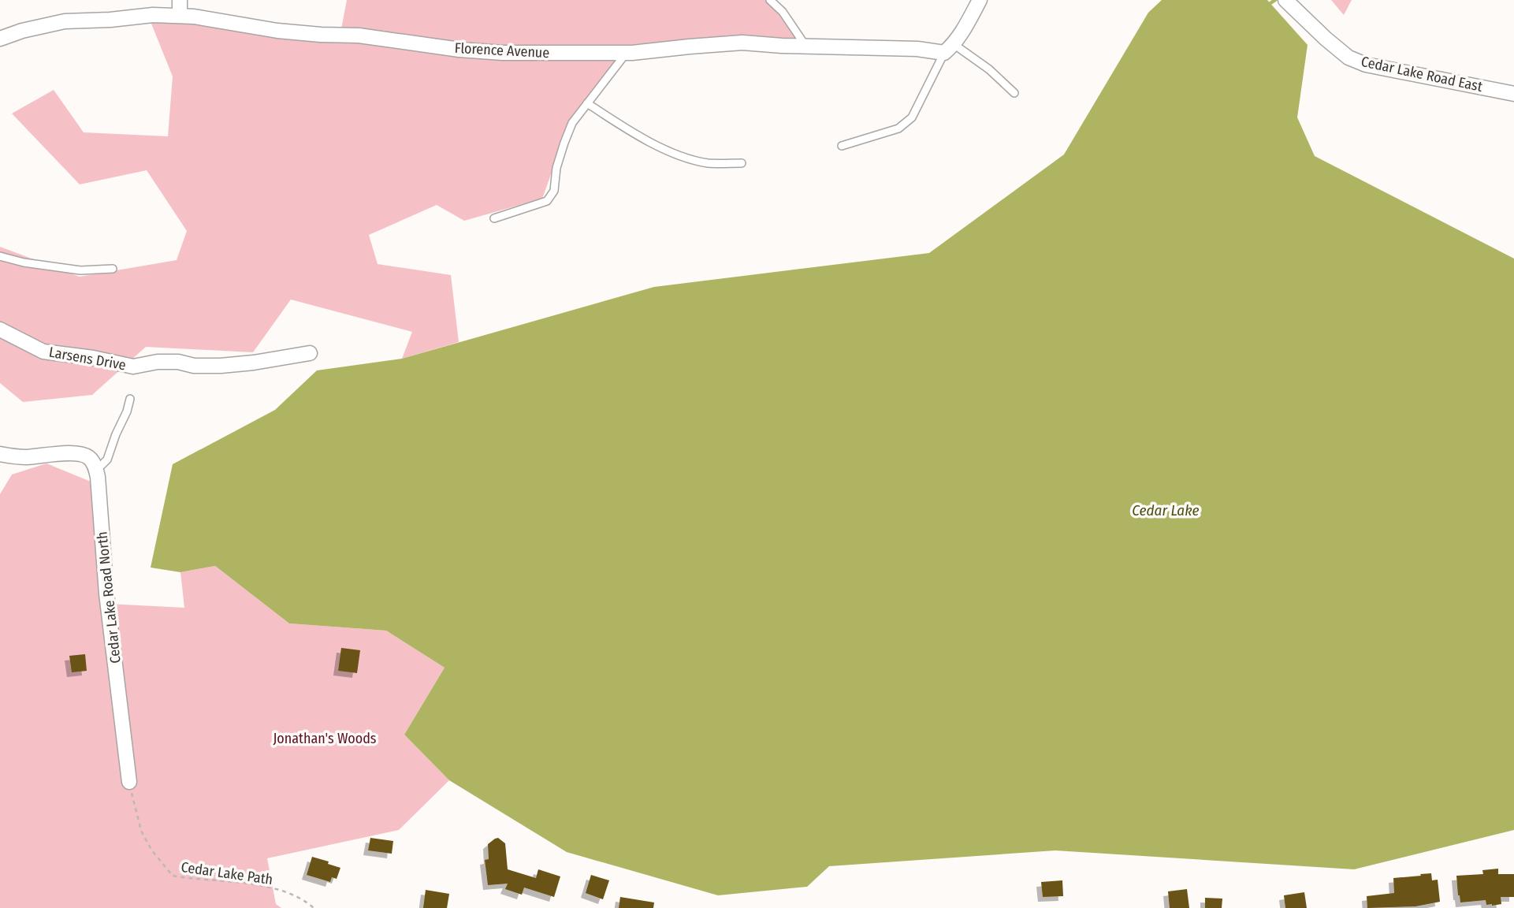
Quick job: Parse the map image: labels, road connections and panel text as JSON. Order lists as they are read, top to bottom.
{
  "streets": {
    "street": [
      "Florence Avenue",
      "Cedar Lake Road East",
      "Larsens Drive",
      "Cedar Lake Road North"
    ],
    "path": ["Cedar Lake Path"]
  },
  "crossings": [
    ["Cedar Lake Road North", "Cedar Lake Path"]
  ],
  "water": ["Cedar Lake"],
  "parks": ["Jonathan's Woods"]
}
